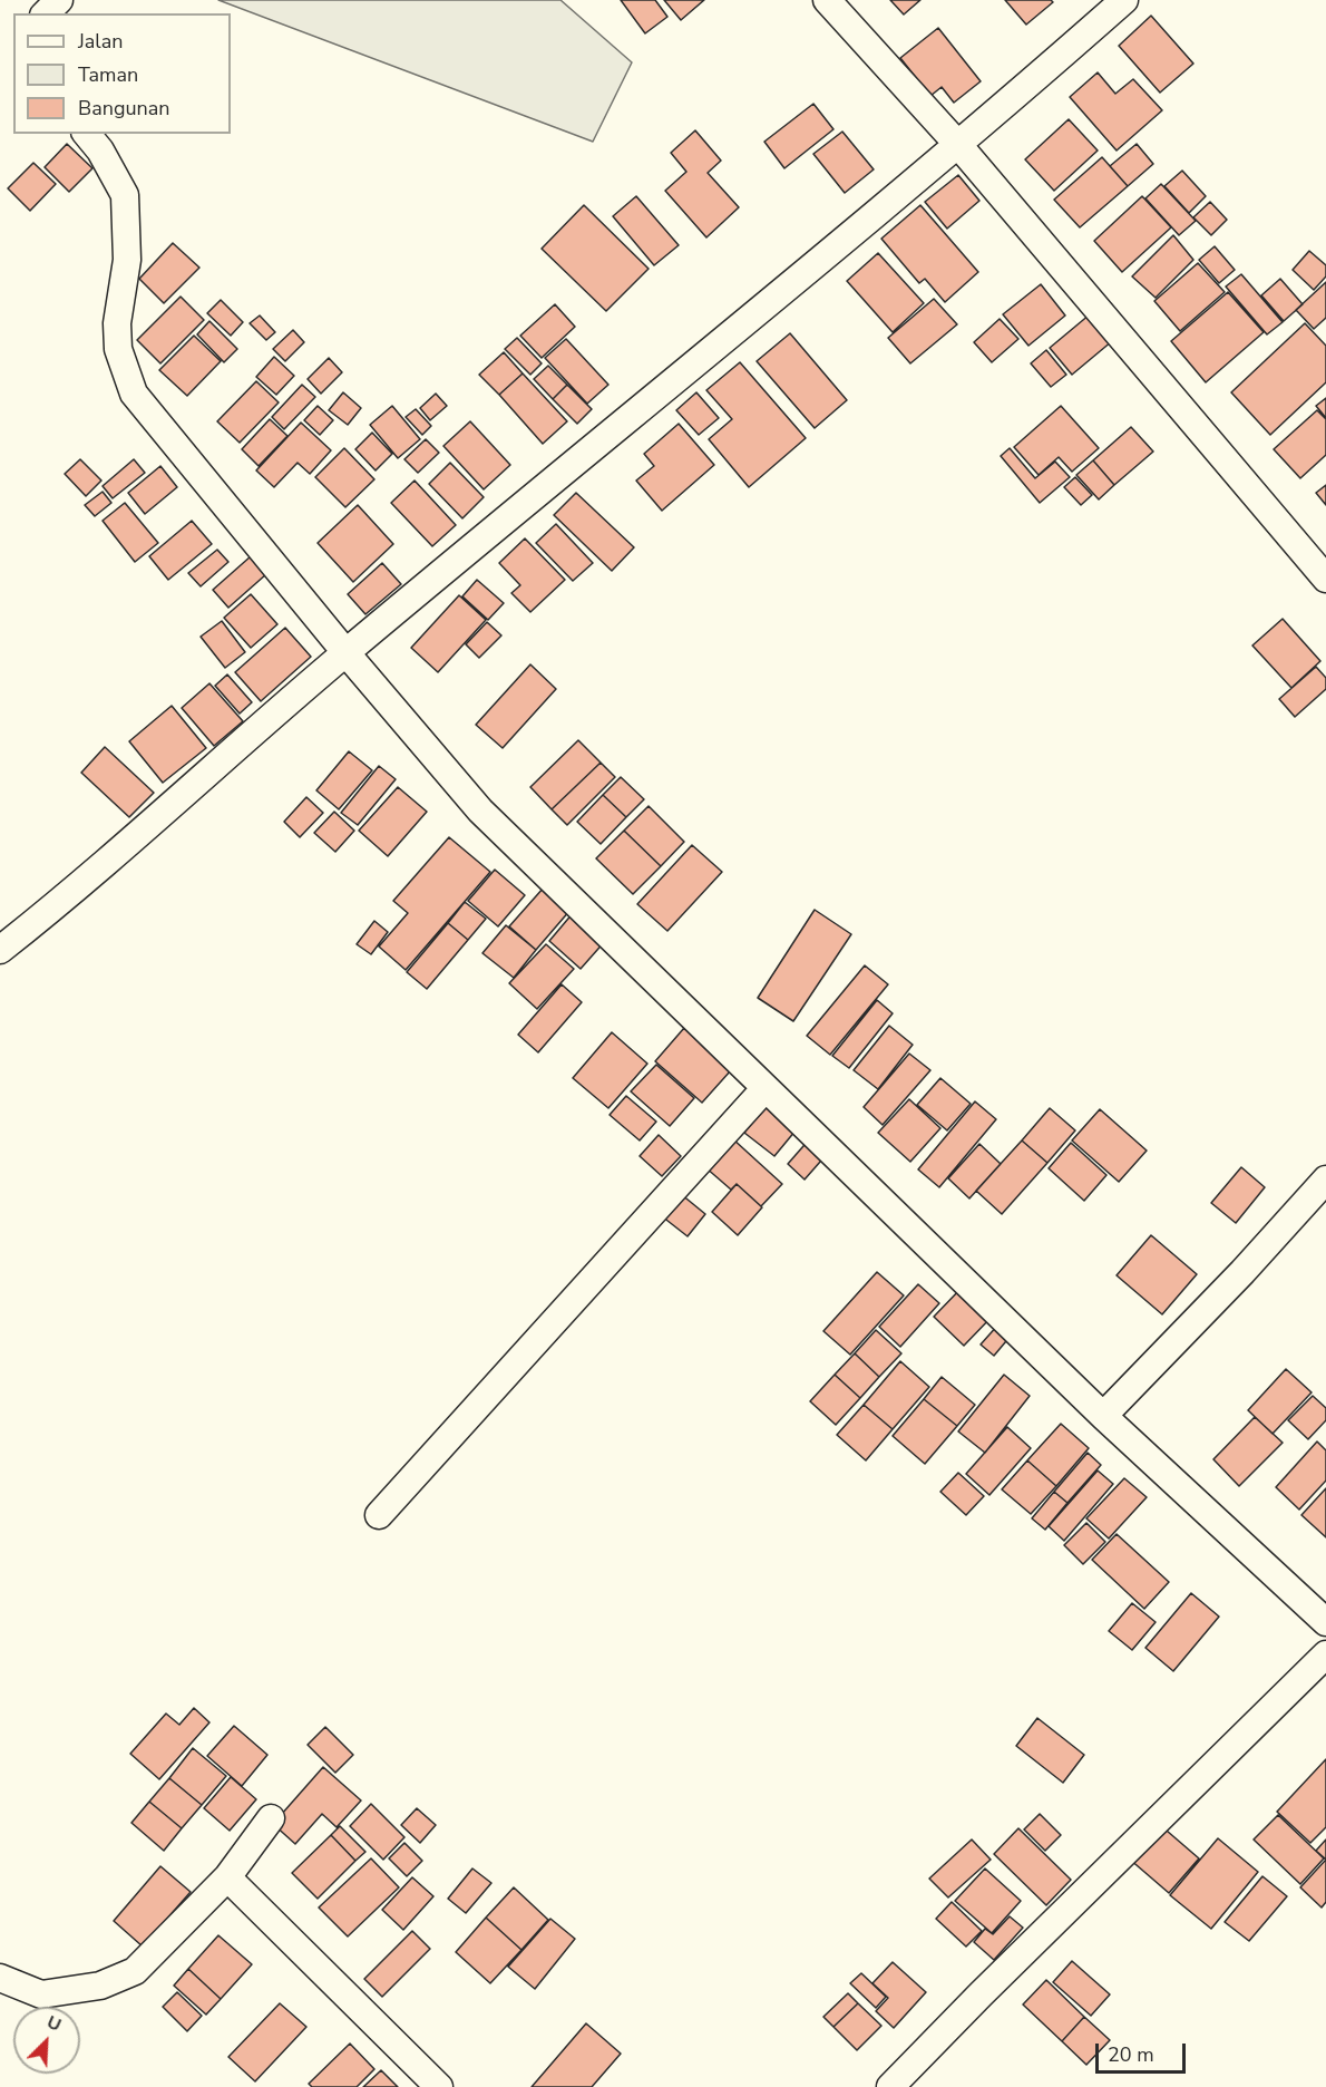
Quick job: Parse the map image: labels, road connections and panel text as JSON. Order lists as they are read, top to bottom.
{
  "legend": ["Jalan", "Taman", "Bangunan"],
  "scale_bar": "20 m",
  "north": "top right"
}
